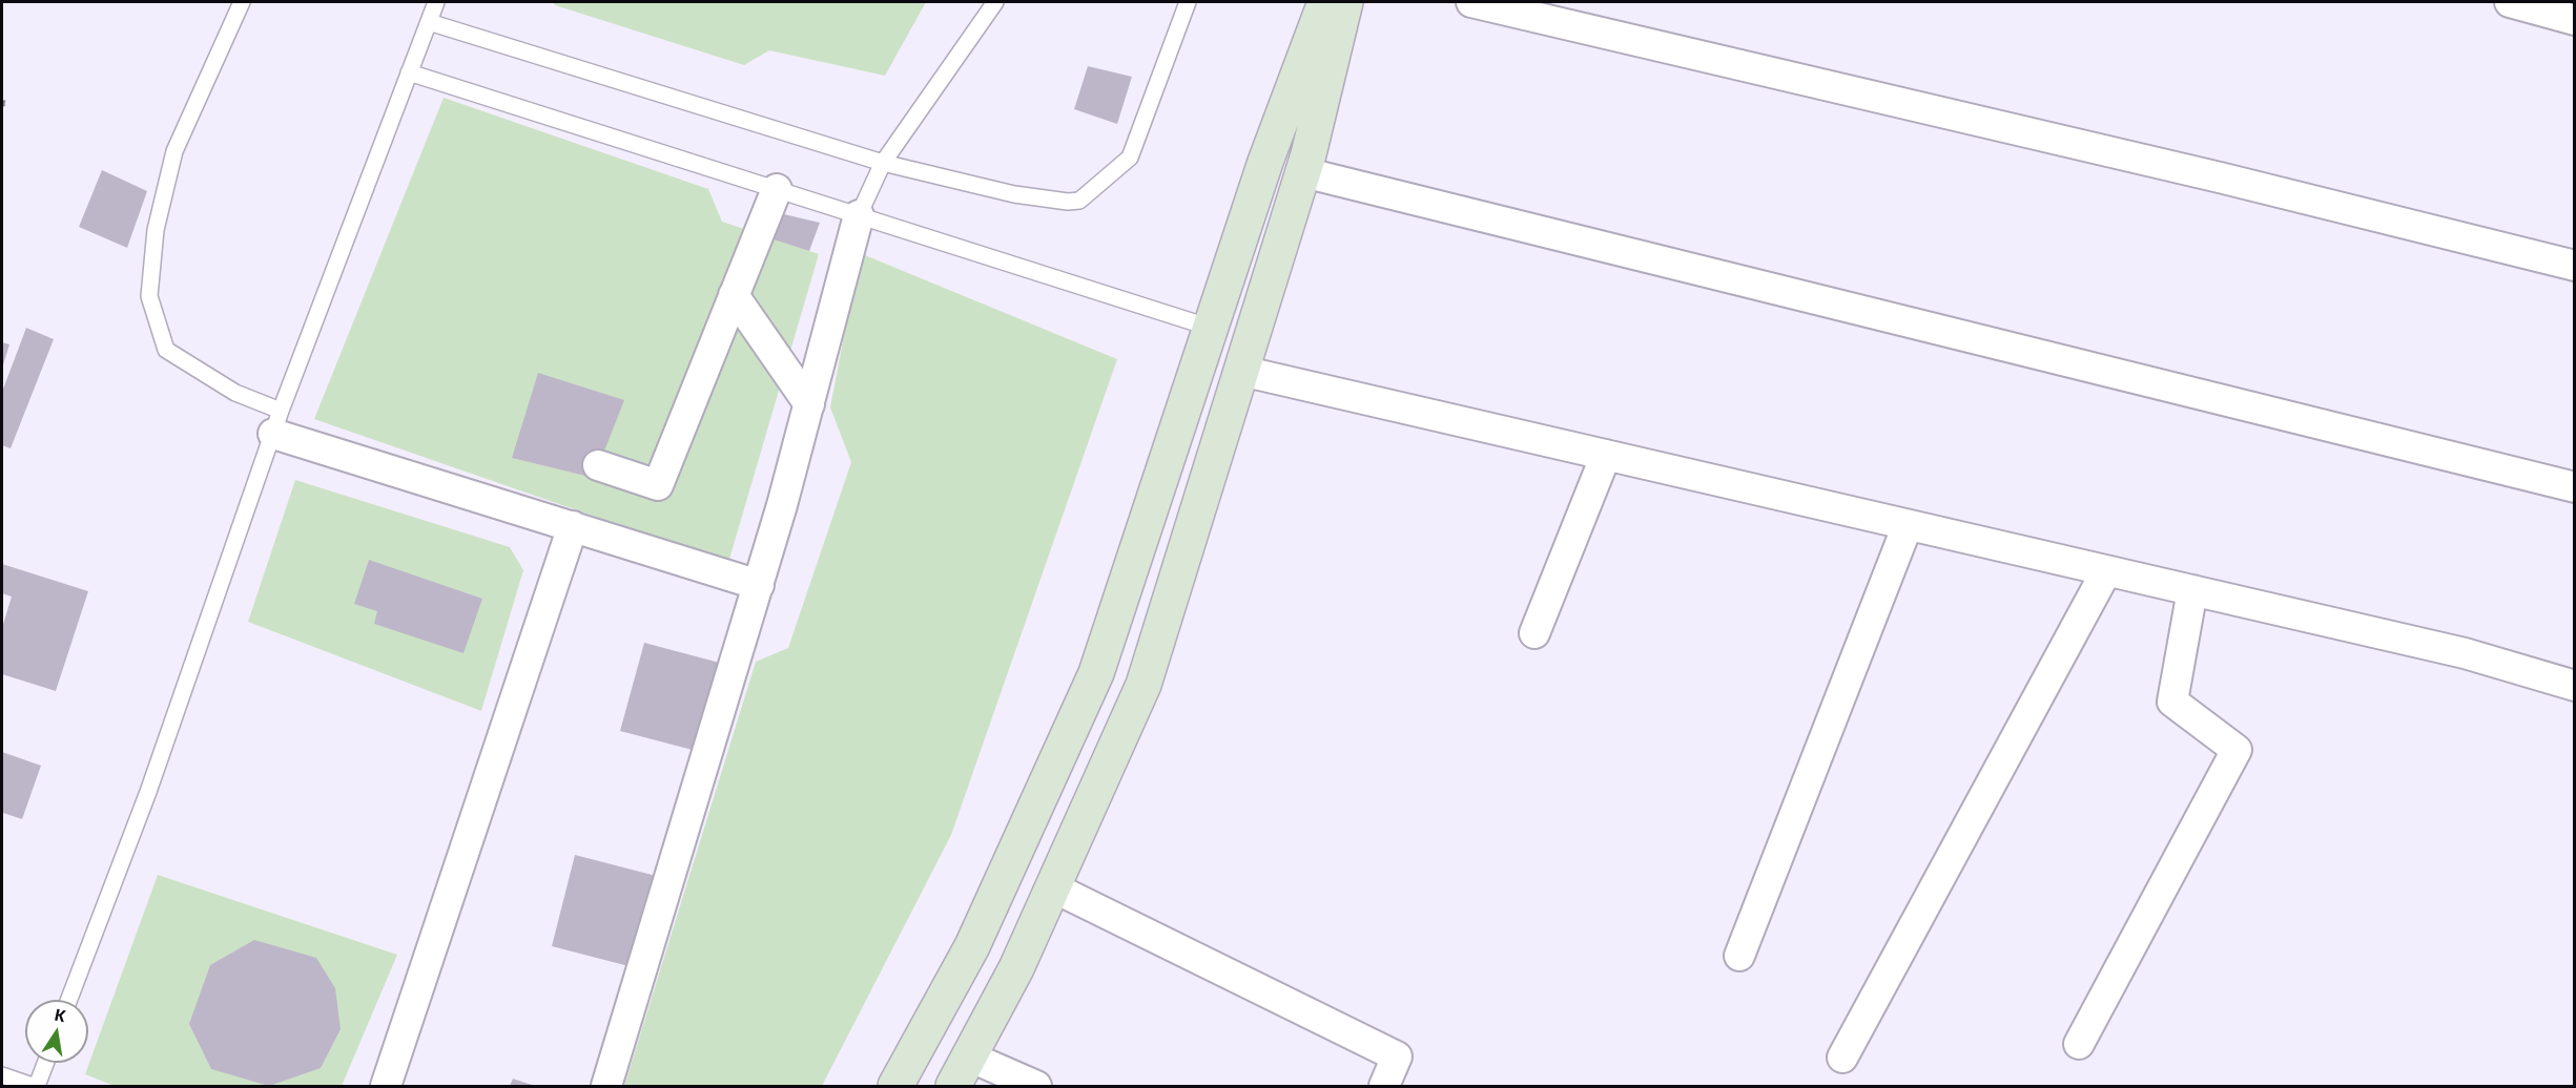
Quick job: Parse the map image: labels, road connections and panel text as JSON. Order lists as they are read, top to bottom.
{
  "north": "top"
}
